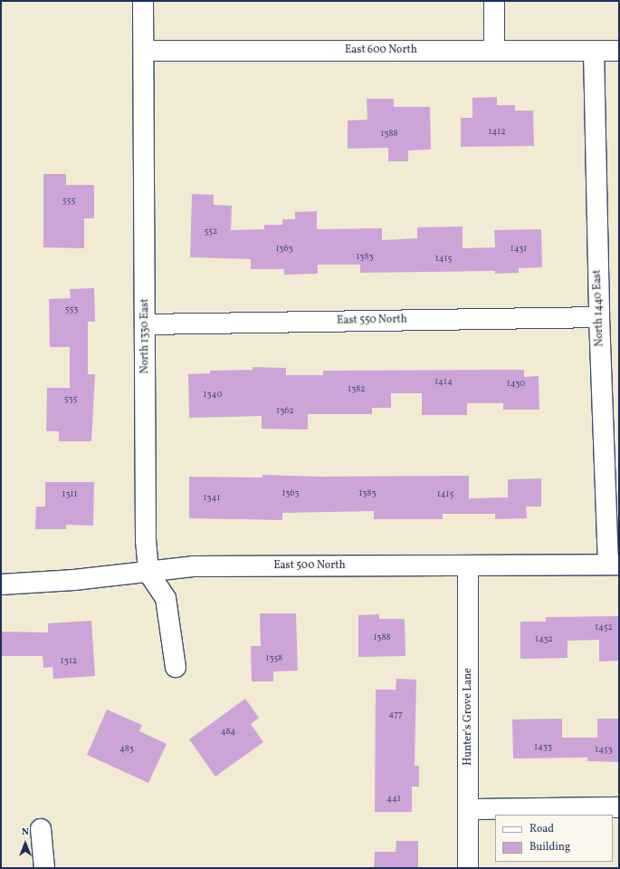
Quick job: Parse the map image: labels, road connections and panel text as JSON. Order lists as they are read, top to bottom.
{
  "streets": {
    "street": [
      "East 600 North",
      "North 1440 East",
      "East 550 North",
      "North 1330 East",
      "East 500 North",
      "Hunter's Grove Lane"
    ]
  },
  "crossings": [
    ["East 600 North", "North 1440 East"],
    ["East 600 North", "North 1330 East"],
    ["North 1440 East", "East 550 North"],
    ["North 1440 East", "East 500 North"],
    ["East 550 North", "North 1330 East"],
    ["North 1330 East", "East 500 North"],
    ["East 500 North", "Hunter's Grove Lane"]
  ],
  "house_numbers": [
    "1412",
    "1388",
    "555",
    "552",
    "1363",
    "1431",
    "1383",
    "1415",
    "553",
    "1414",
    "1430",
    "1382",
    "1340",
    "535",
    "1362",
    "1363",
    "1383",
    "1311",
    "1415",
    "1341",
    "1452",
    "1388",
    "1432",
    "1358",
    "1312",
    "477",
    "484",
    "1433",
    "483",
    "1453",
    "441"
  ],
  "legend": ["Road", "Building"],
  "north": "top"
}
